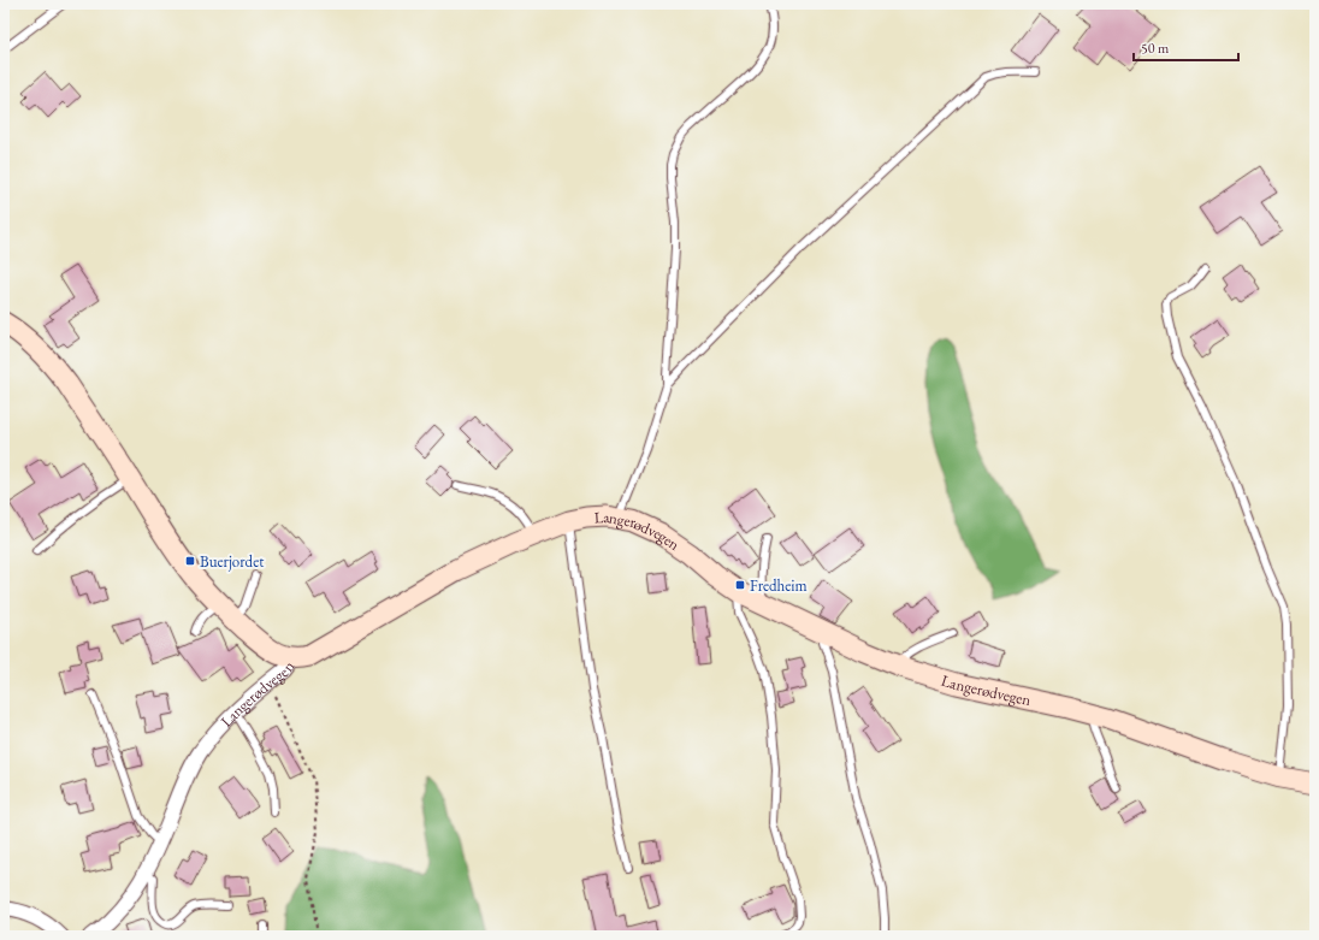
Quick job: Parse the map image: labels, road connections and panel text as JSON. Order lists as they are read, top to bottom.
{
  "streets": {
    "main road": ["Langerødvegen"]
  },
  "places": {
    "transit": ["Buerjordet", "Fredheim"]
  },
  "scale_bar": "50 m"
}
